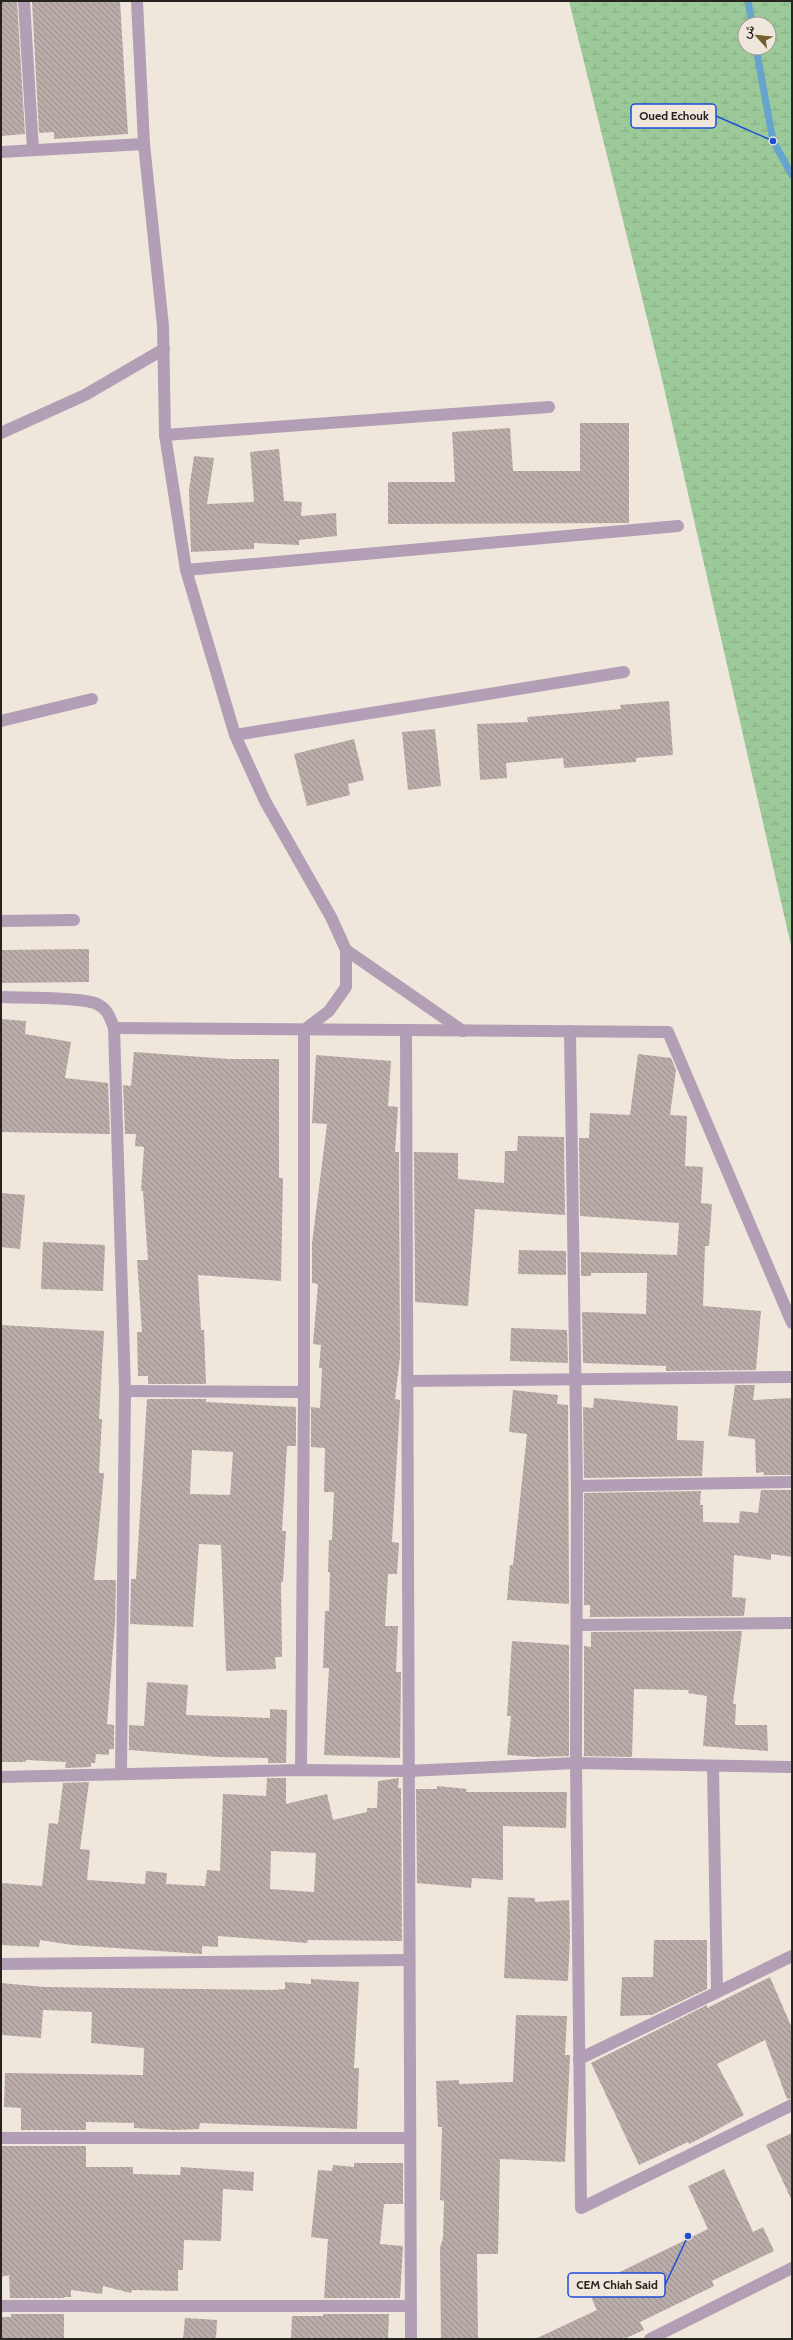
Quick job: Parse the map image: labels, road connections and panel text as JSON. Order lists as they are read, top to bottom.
{
  "places": ["Oued Echouk", "CEM Chiah Said"],
  "north": "top left"
}
